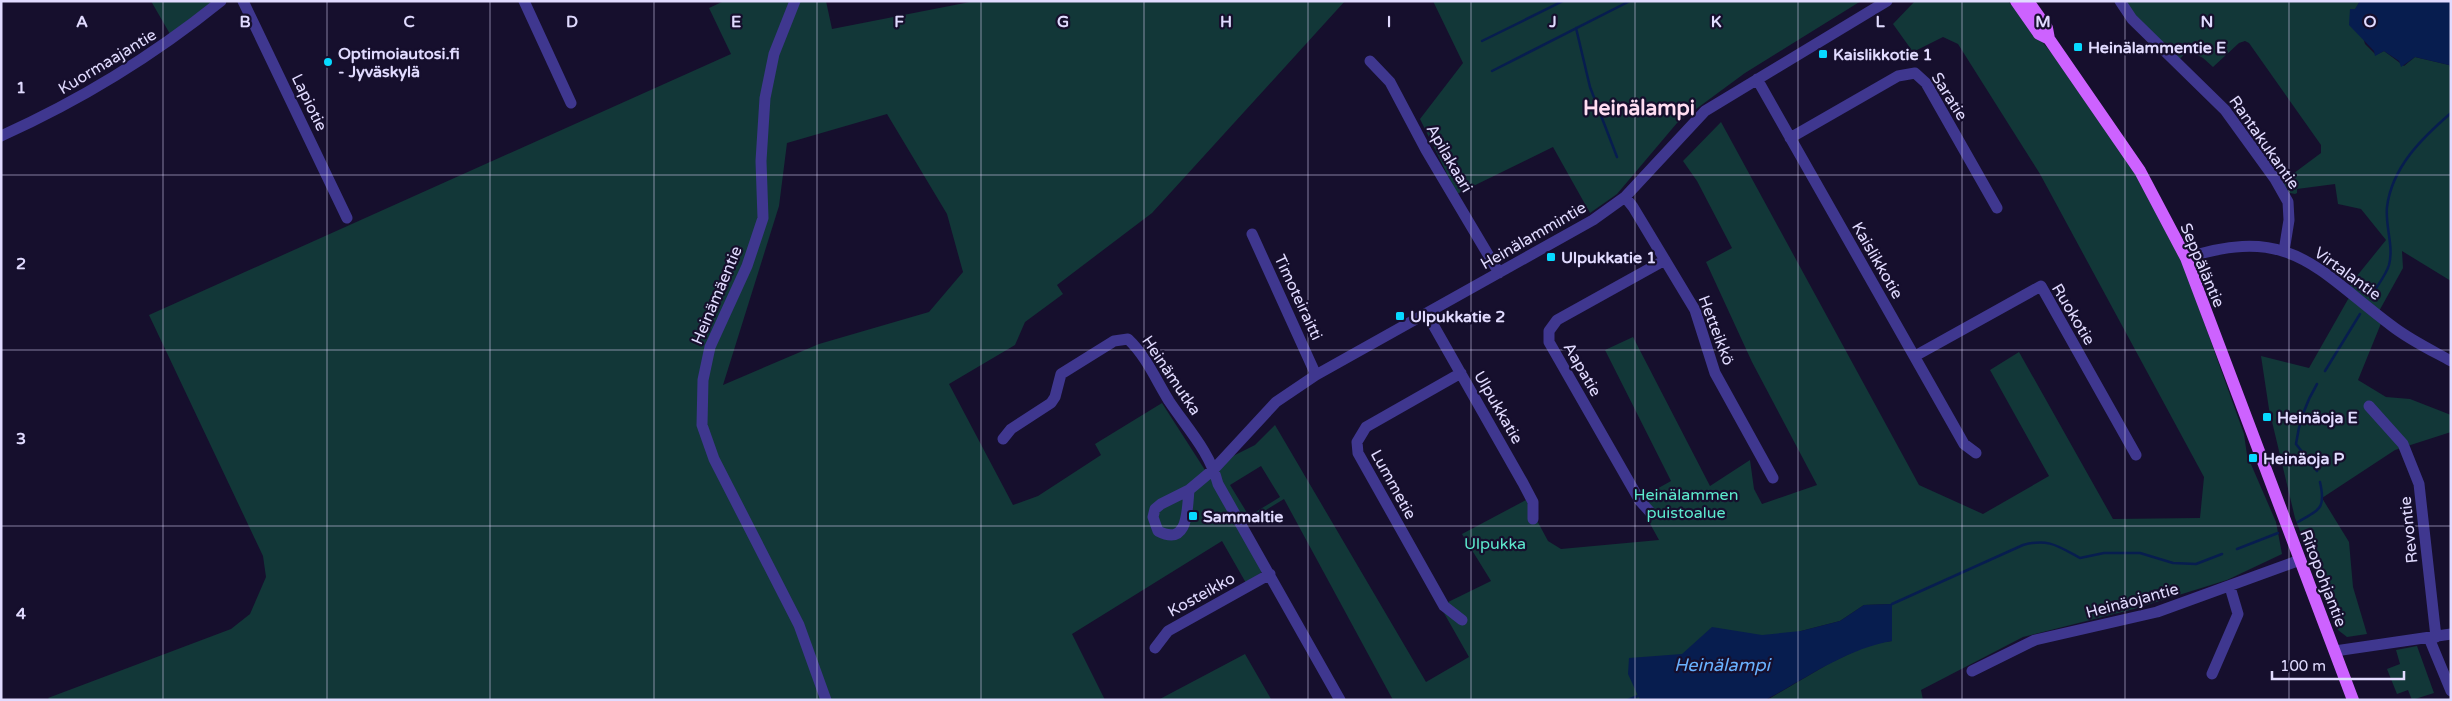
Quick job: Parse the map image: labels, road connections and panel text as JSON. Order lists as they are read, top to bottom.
{
  "streets": {
    "main road": ["Seppäläntie", "Ritopohjantie"],
    "street": [
      "Kuormaajantie",
      "Saratie",
      "Lapiotie",
      "Rantakukantie",
      "Apilakaari",
      "Heinälammintie",
      "Kaislikkotie",
      "Virtalantie",
      "Heinämäentie",
      "Timoteiraitti",
      "Ruokotie",
      "Hetteikkö",
      "Aapatie",
      "Heinämutka",
      "Ulpukkatie",
      "Lummetie",
      "Revontie",
      "Kosteikko",
      "Heinäojantie"
    ]
  },
  "crossings": [
    ["Saratie", "Kaislikkotie"],
    ["Rantakukantie", "Virtalantie"],
    ["Apilakaari", "Heinälammintie"],
    ["Heinälammintie", "Kaislikkotie"],
    ["Heinälammintie", "Timoteiraitti"],
    ["Heinälammintie", "Hetteikkö"],
    ["Heinälammintie", "Heinämutka"],
    ["Heinälammintie", "Ulpukkatie"],
    ["Kaislikkotie", "Ruokotie"],
    ["Seppäläntie", "Virtalantie"],
    ["Seppäläntie", "Ritopohjantie"],
    ["Hetteikkö", "Aapatie"],
    ["Ulpukkatie", "Lummetie"],
    ["Ritopohjantie", "Heinäojantie"]
  ],
  "districts": ["Heinälampi"],
  "water": ["Heinälampi"],
  "parks": ["Heinälammen puistoalue", "Ulpukka"],
  "places": {
    "transit": [
      "Heinälammentie E",
      "Kaislikkotie 1",
      "Ulpukkatie 1",
      "Ulpukkatie 2",
      "Heinäoja E",
      "Heinäoja P",
      "Sammaltie"
    ],
    "other": ["Optimoiautosi.fi - Jyväskylä"]
  },
  "scale_bar": "100 m",
  "grid": {
    "columns": [
      "A",
      "B",
      "C",
      "D",
      "E",
      "F",
      "G",
      "H",
      "I",
      "J",
      "K",
      "L",
      "M",
      "N",
      "O"
    ],
    "rows": [
      "1",
      "2",
      "3",
      "4"
    ]
  }
}
